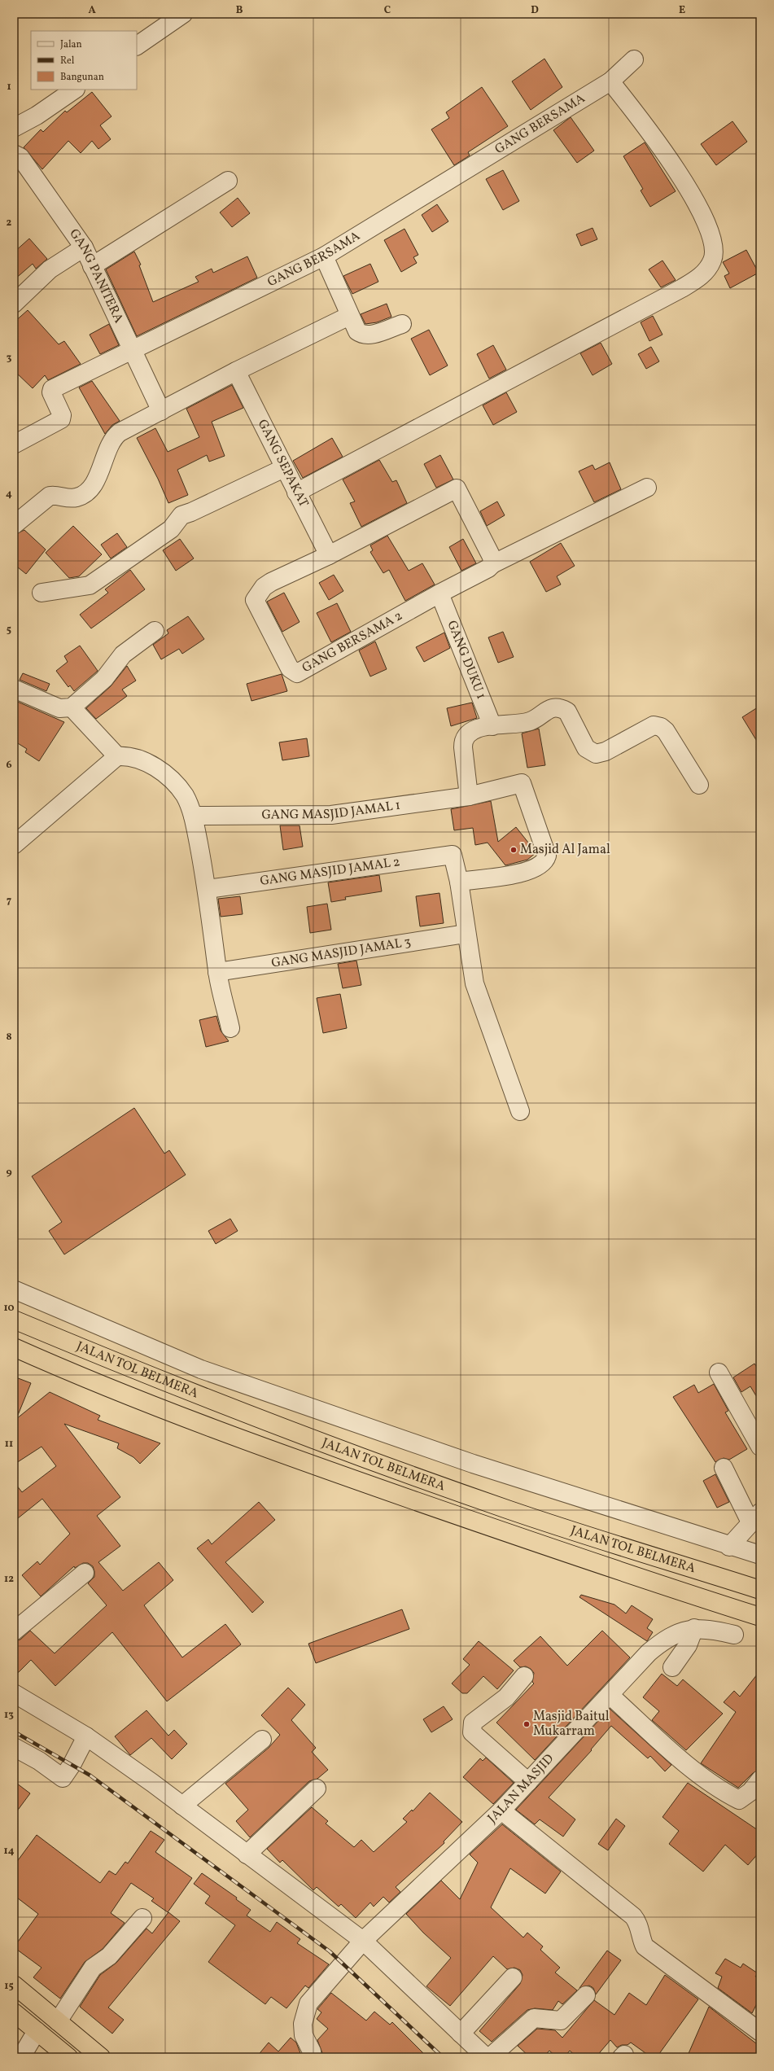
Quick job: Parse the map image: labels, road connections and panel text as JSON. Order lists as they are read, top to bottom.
{
  "streets": {
    "highway": ["JALAN TOL BELMERA"],
    "street": [
      "GANG BERSAMA",
      "GANG PANITERA",
      "GANG SEPAKAT",
      "GANG BERSAMA 2",
      "GANG DUKU 1",
      "GANG MASJID JAMAL 1",
      "GANG MASJID JAMAL 2",
      "GANG MASJID JAMAL 3",
      "JALAN MASJID"
    ]
  },
  "crossings": [
    ["GANG BERSAMA", "GANG PANITERA"],
    ["GANG SEPAKAT", "GANG BERSAMA 2"],
    ["GANG BERSAMA 2", "GANG DUKU 1"],
    ["GANG MASJID JAMAL 1", "GANG MASJID JAMAL 2"]
  ],
  "places": ["Masjid Al Jamal", "Masjid Baitul Mukarram"],
  "legend": ["Jalan", "Rel", "Bangunan"],
  "grid": {
    "columns": [
      "A",
      "B",
      "C",
      "D",
      "E"
    ],
    "rows": [
      "1",
      "2",
      "3",
      "4",
      "5",
      "6",
      "7",
      "8",
      "9",
      "10",
      "11",
      "12",
      "13",
      "14",
      "15"
    ]
  }
}
